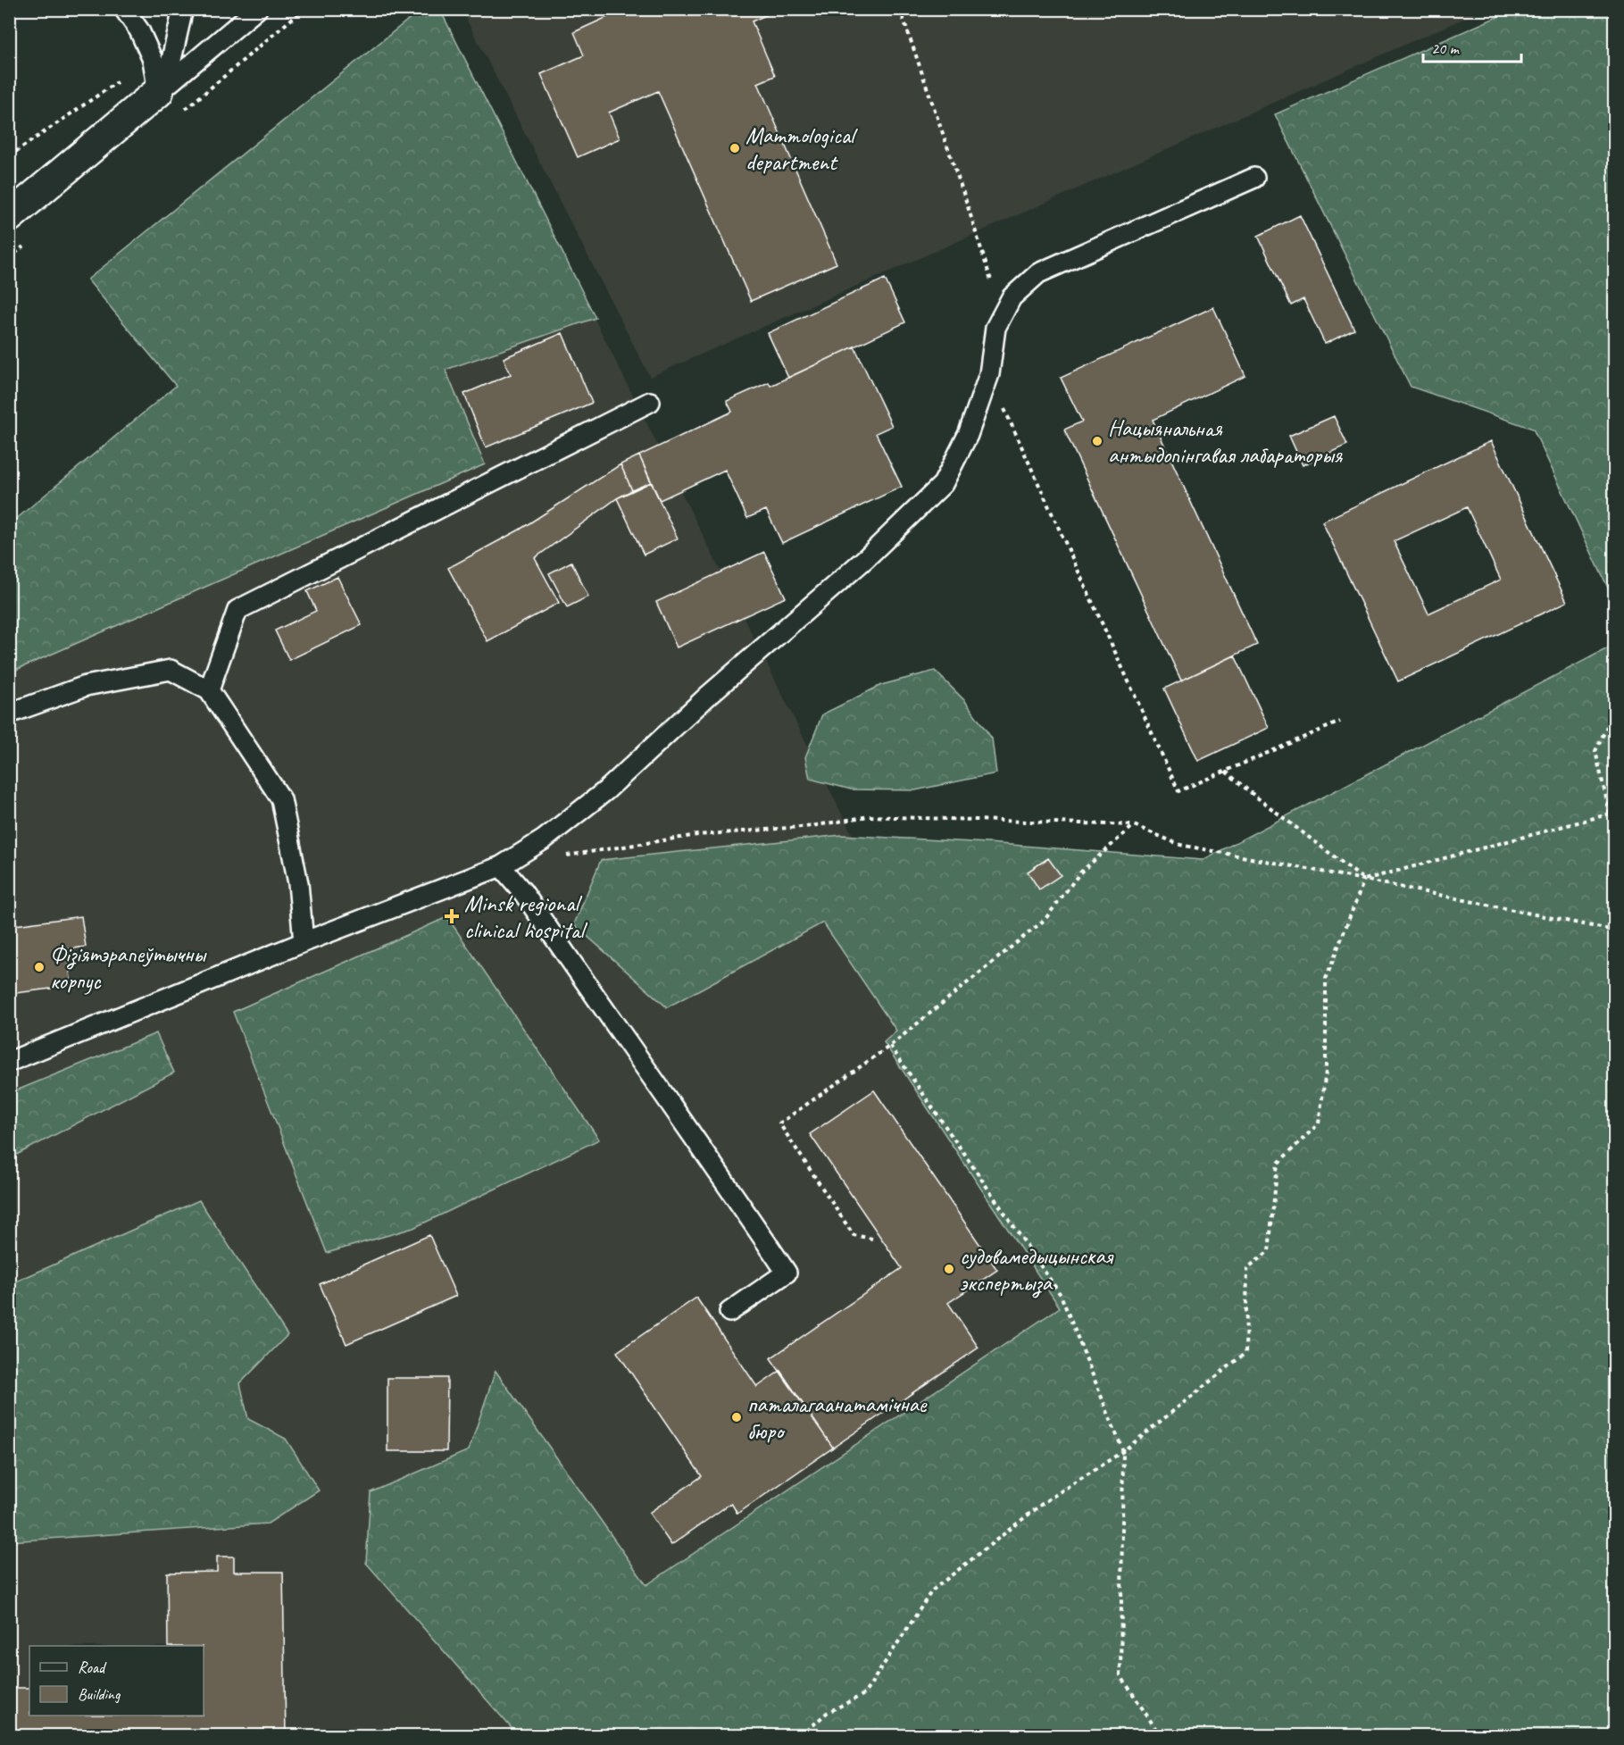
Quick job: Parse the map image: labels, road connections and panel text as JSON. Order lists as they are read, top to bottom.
{
  "places": {
    "other": [
      "Mammological department",
      "Нацыянальная антыдопінгавая лабараторыя",
      "Фізіятэрапеўтычны корпус",
      "судовамедыцынская экспертыза",
      "паталагаанатамічнае бюро"
    ],
    "health": ["Minsk regional clinical hospital"]
  },
  "legend": ["Road", "Building"],
  "scale_bar": "20 m"
}
